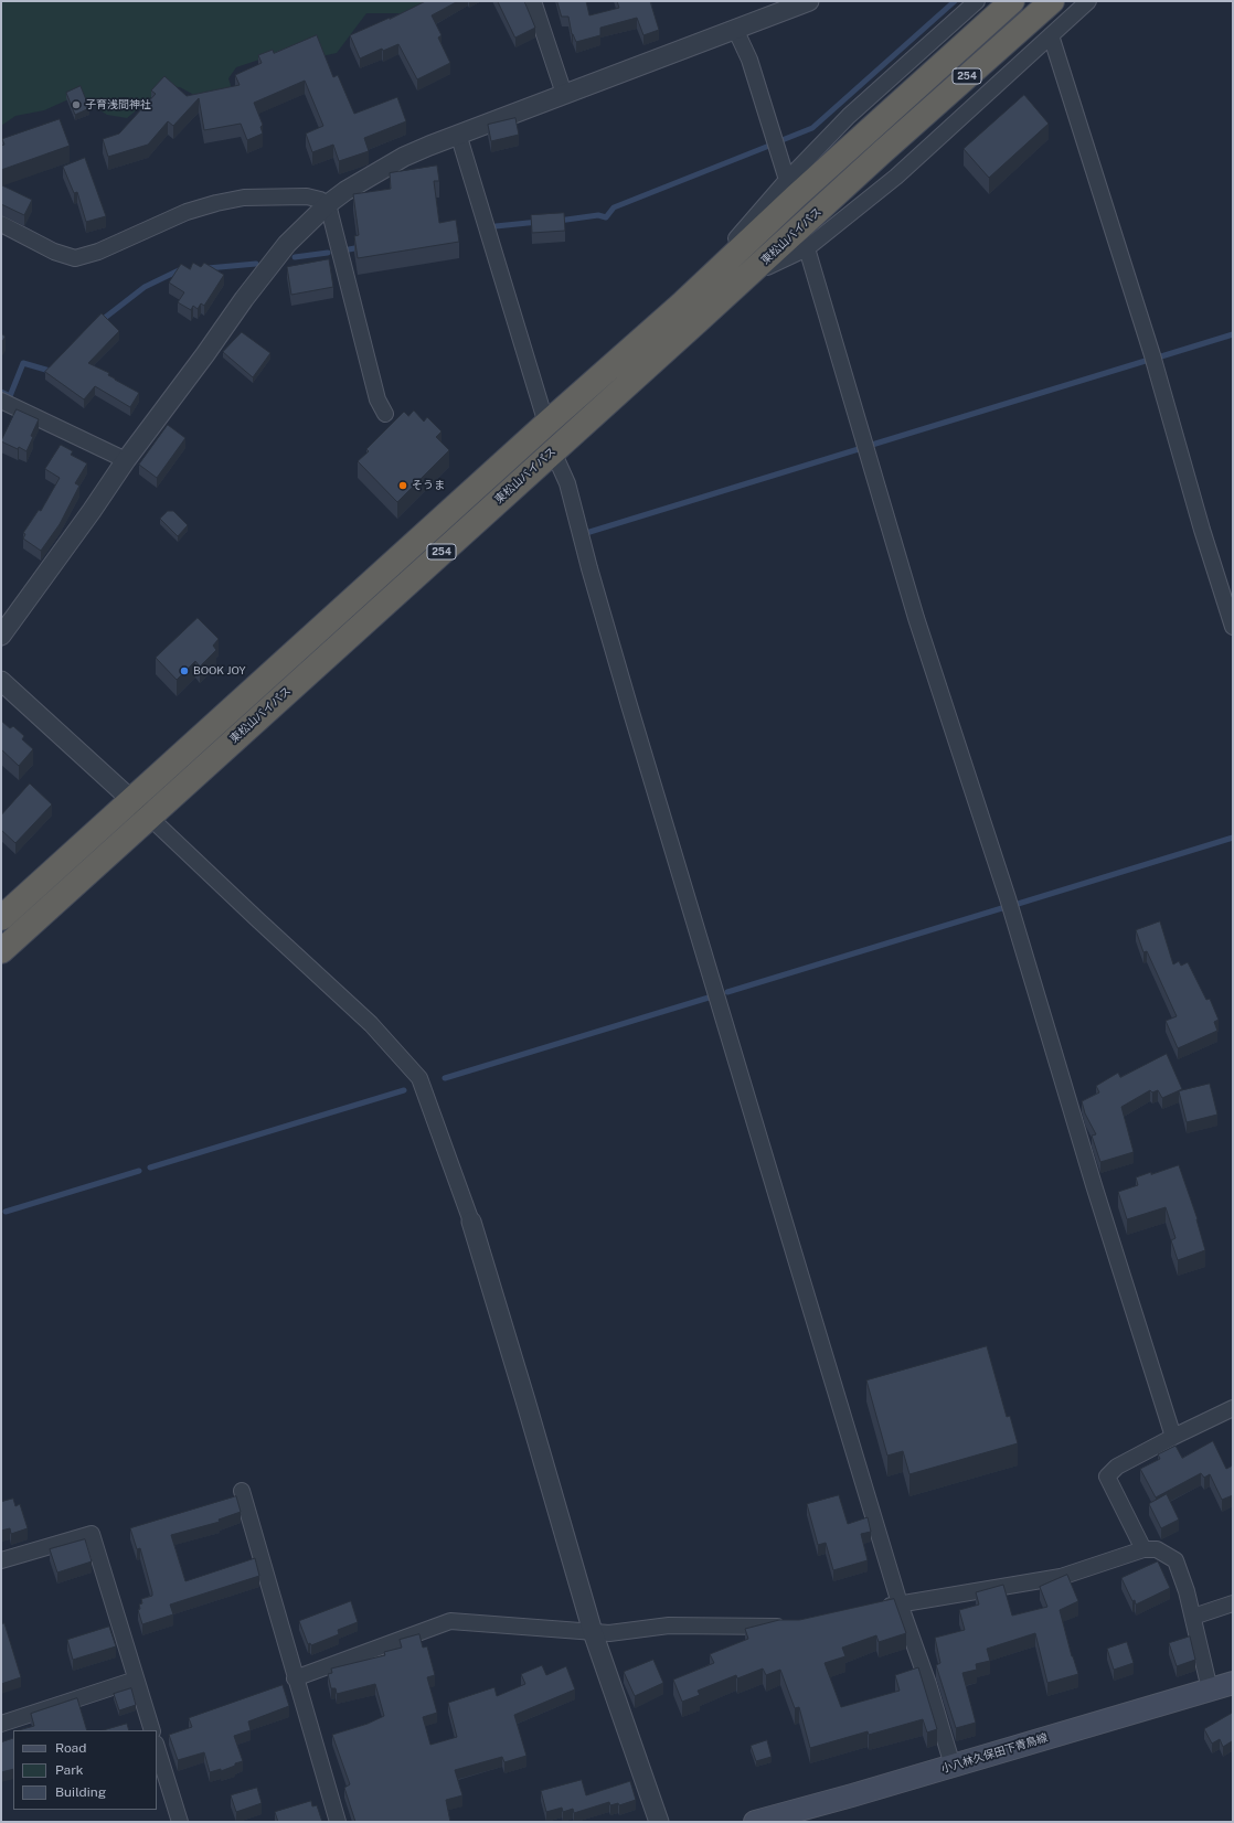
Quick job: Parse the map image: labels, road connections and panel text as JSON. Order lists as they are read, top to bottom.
{
  "streets": {
    "highway": ["254", "東松山バイパス"],
    "main road": ["小八林久保田下青鳥線"]
  },
  "places": ["子育浅間神社", "そうま", "BOOK JOY"],
  "legend": ["Road", "Park", "Building"]
}
